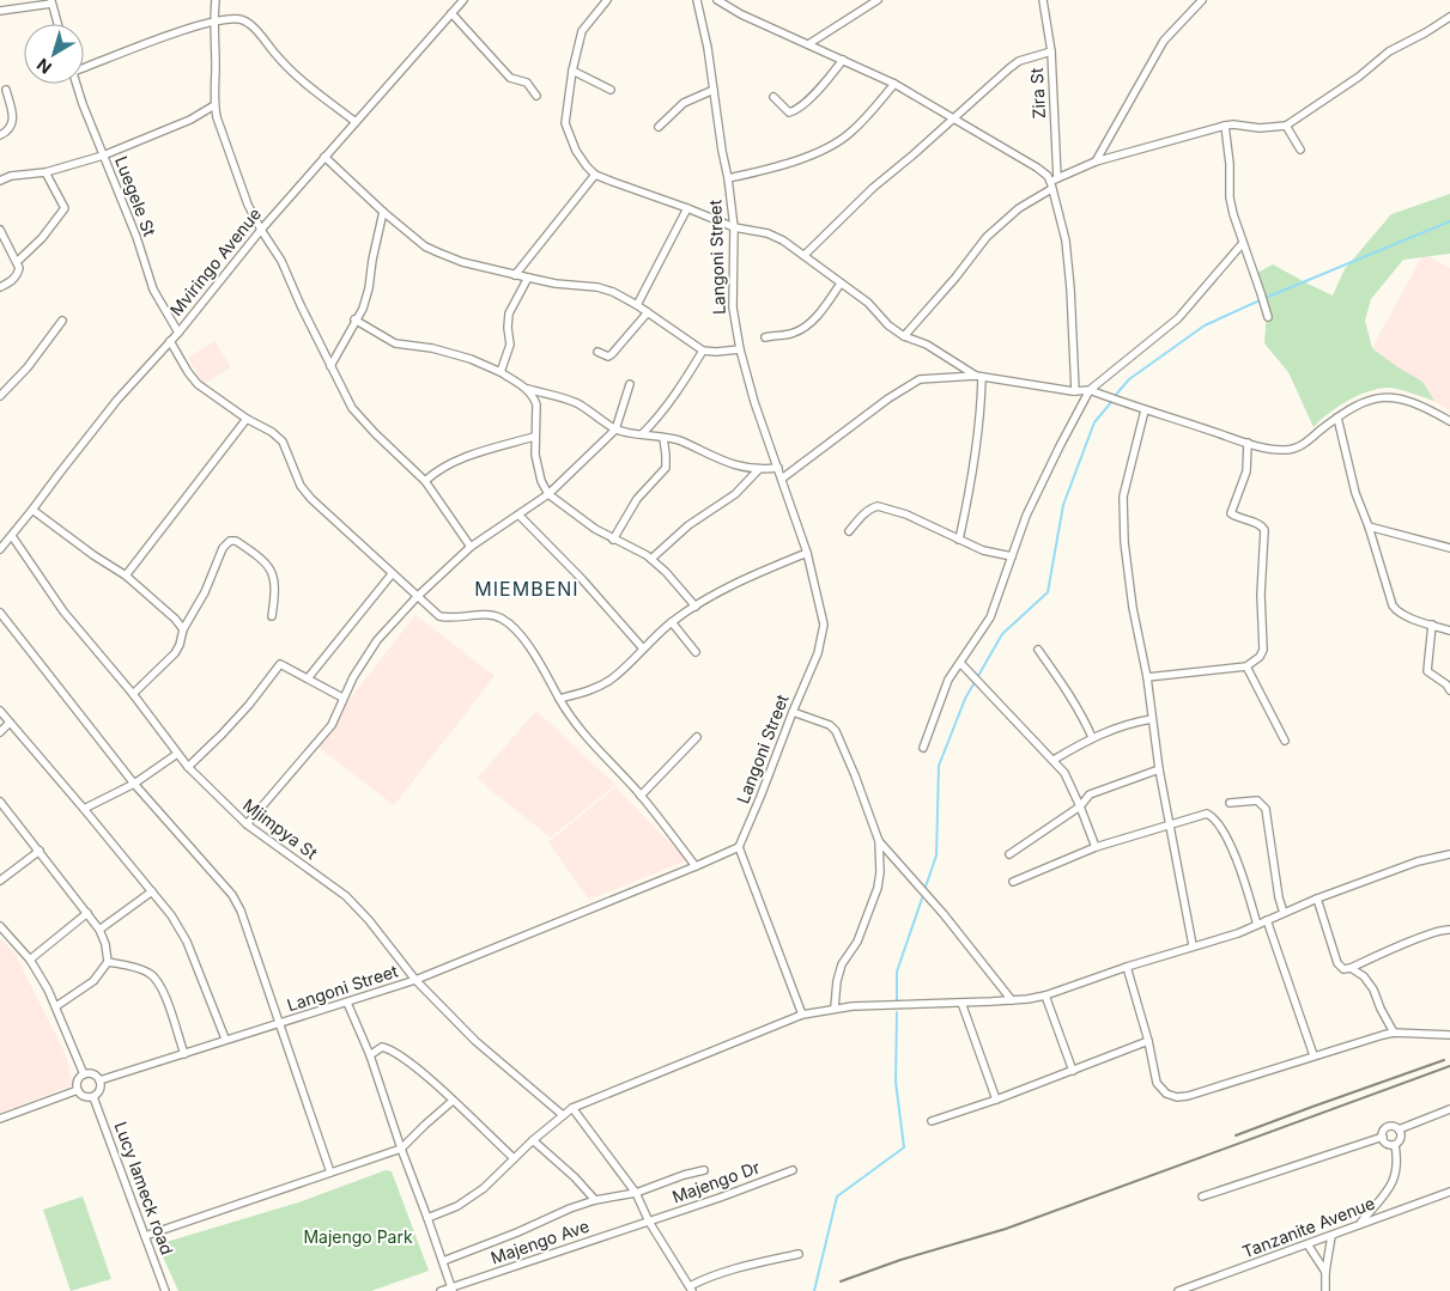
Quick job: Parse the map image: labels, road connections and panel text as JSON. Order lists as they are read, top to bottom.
{
  "streets": {
    "street": [
      "Zira St",
      "Luegele St",
      "Langoni Street",
      "Mviringo Avenue",
      "Mjimpya St",
      "Majengo Dr",
      "Lucy lameck road",
      "Tanzanite Avenue",
      "Majengo Ave"
    ]
  },
  "crossings": [
    ["Luegele St", "Mviringo Avenue"],
    ["Langoni Street", "Mjimpya St"],
    ["Langoni Street", "Lucy lameck road"],
    ["Mviringo Avenue", "Mjimpya St"],
    ["Majengo Dr", "Majengo Ave"]
  ],
  "districts": ["MIEMBENI"],
  "parks": ["Majengo Park"],
  "north": "bottom left"
}
